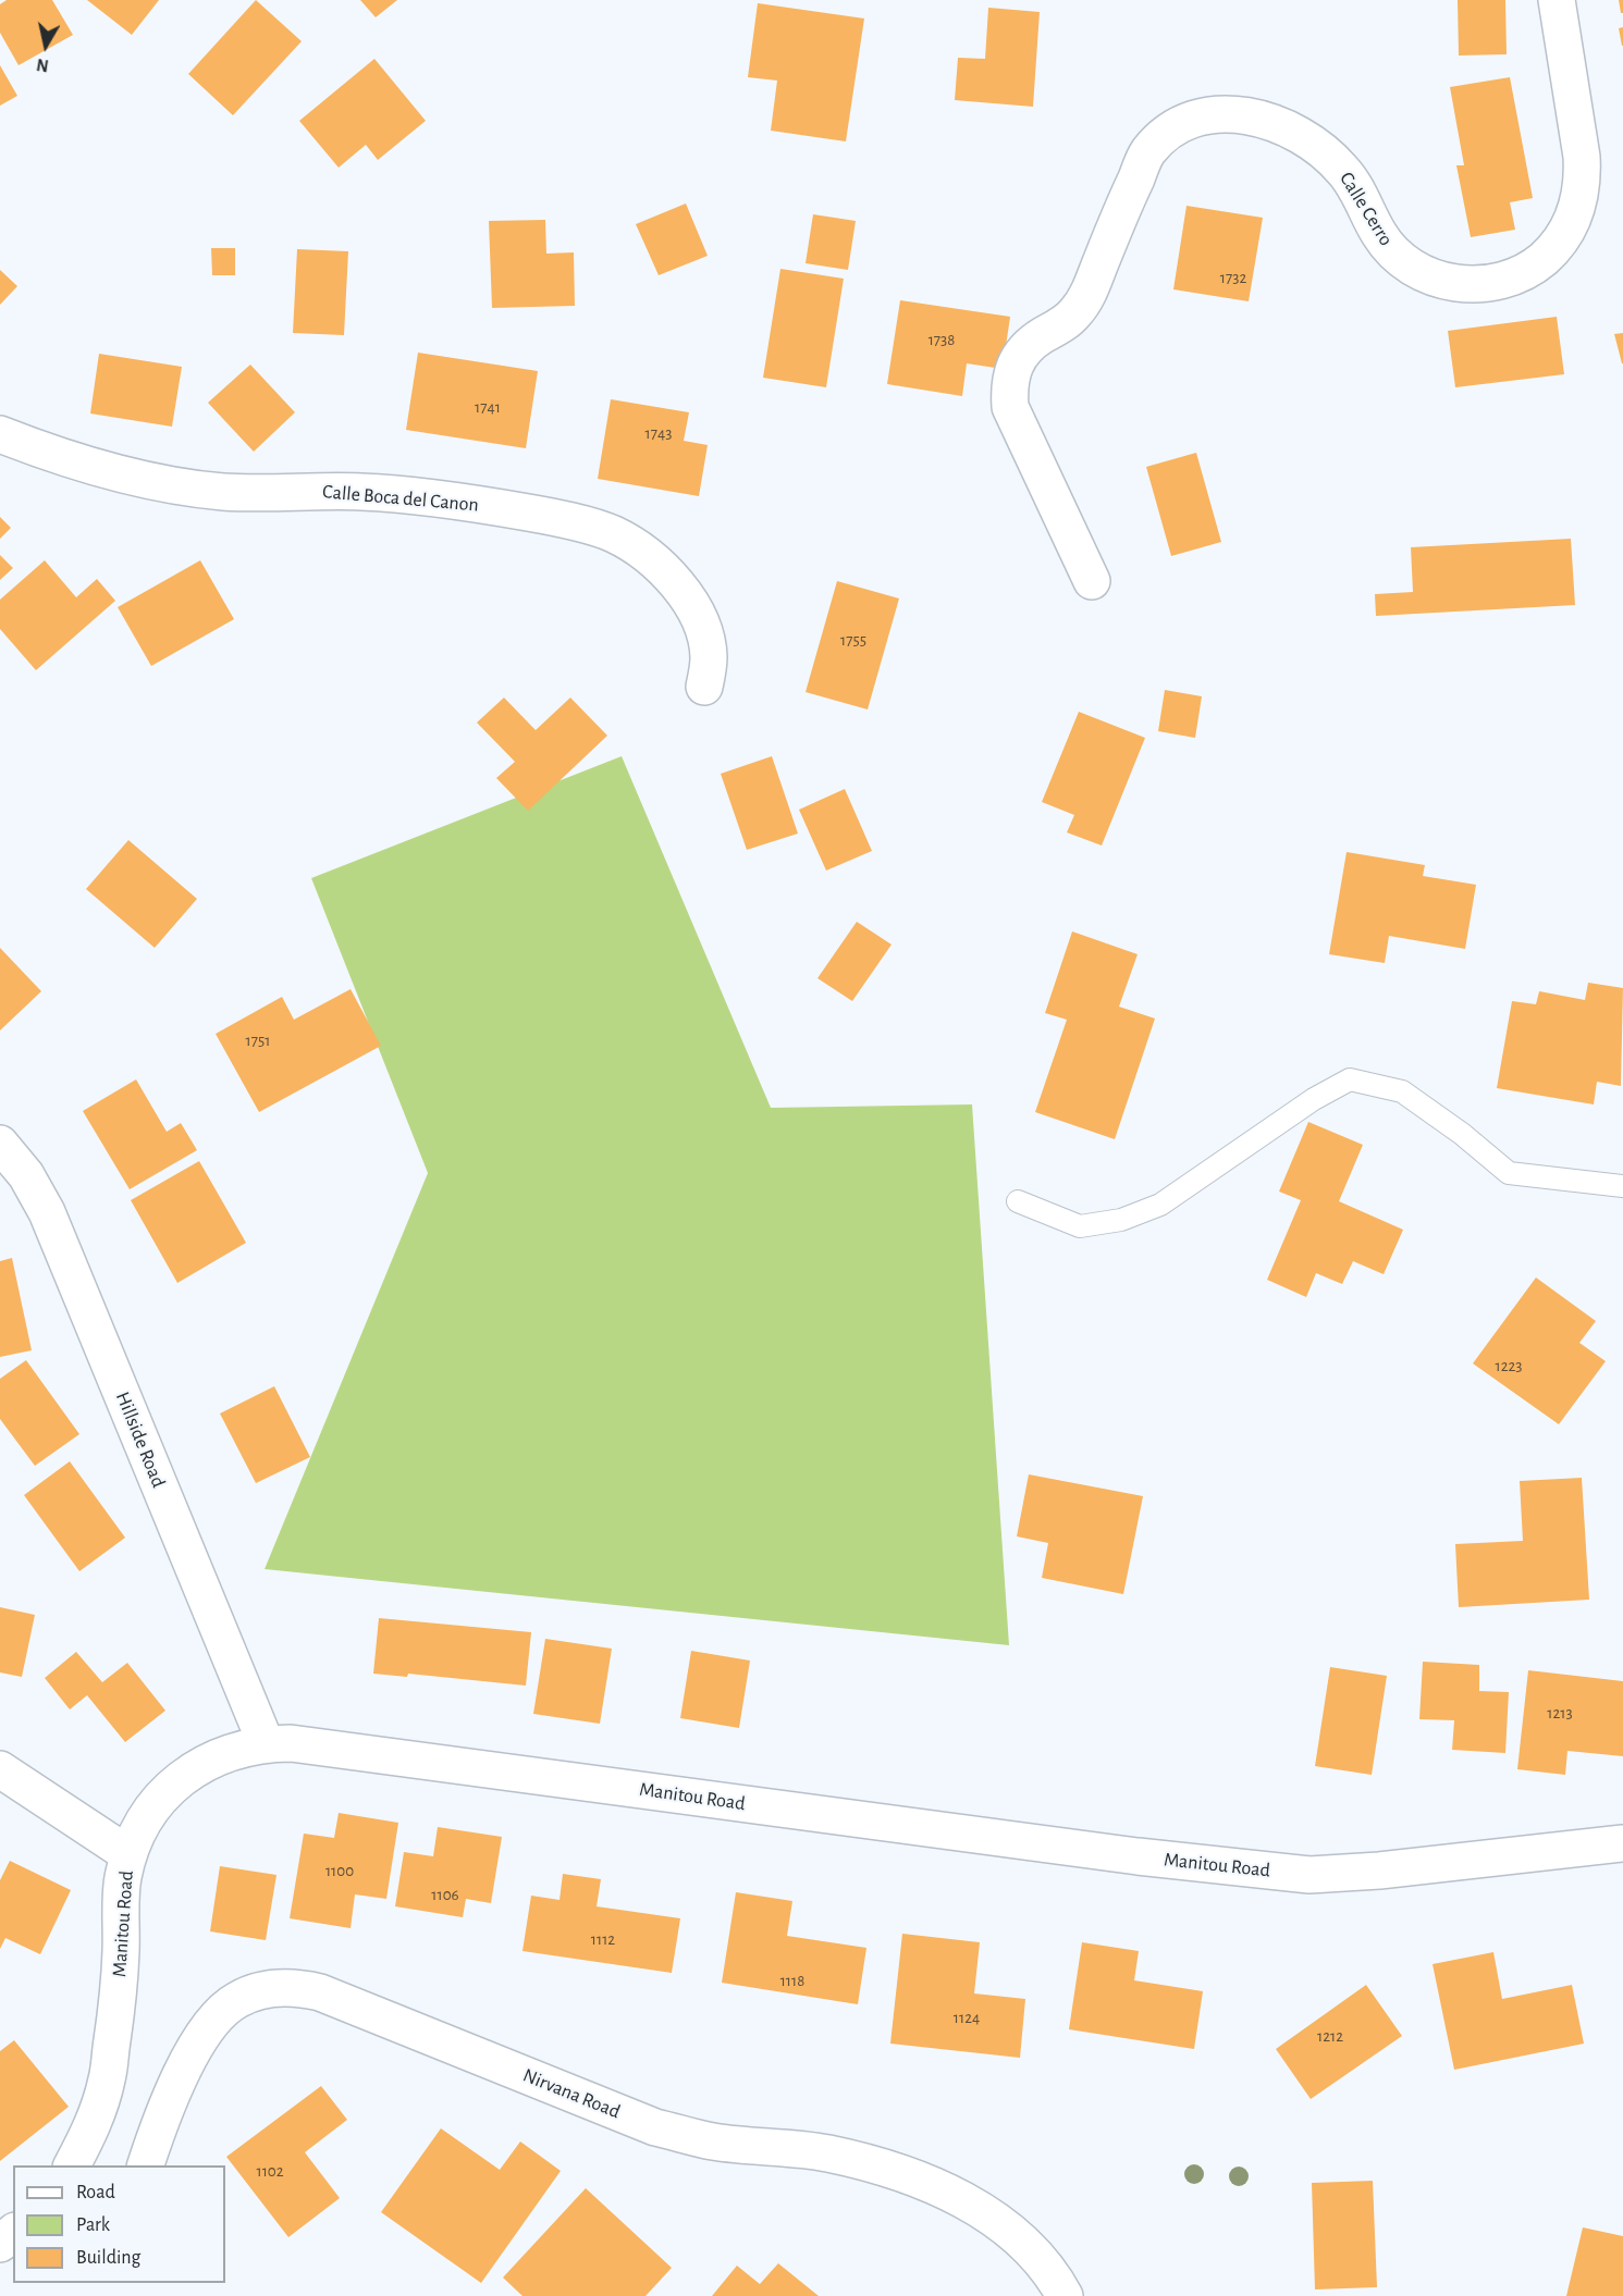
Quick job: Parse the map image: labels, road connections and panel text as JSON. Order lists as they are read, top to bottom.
{
  "streets": {
    "street": [
      "Calle Cerro",
      "Calle Boca del Canon",
      "Hillside Road",
      "Manitou Road",
      "Nirvana Road"
    ]
  },
  "crossings": [
    ["Hillside Road", "Manitou Road"]
  ],
  "house_numbers": [
    "1732",
    "1738",
    "1741",
    "1743",
    "1755",
    "1751",
    "1223",
    "1213",
    "1100",
    "1106",
    "1112",
    "1118",
    "1124",
    "1212",
    "1102"
  ],
  "legend": ["Road", "Park", "Building"],
  "north": "bottom"
}
